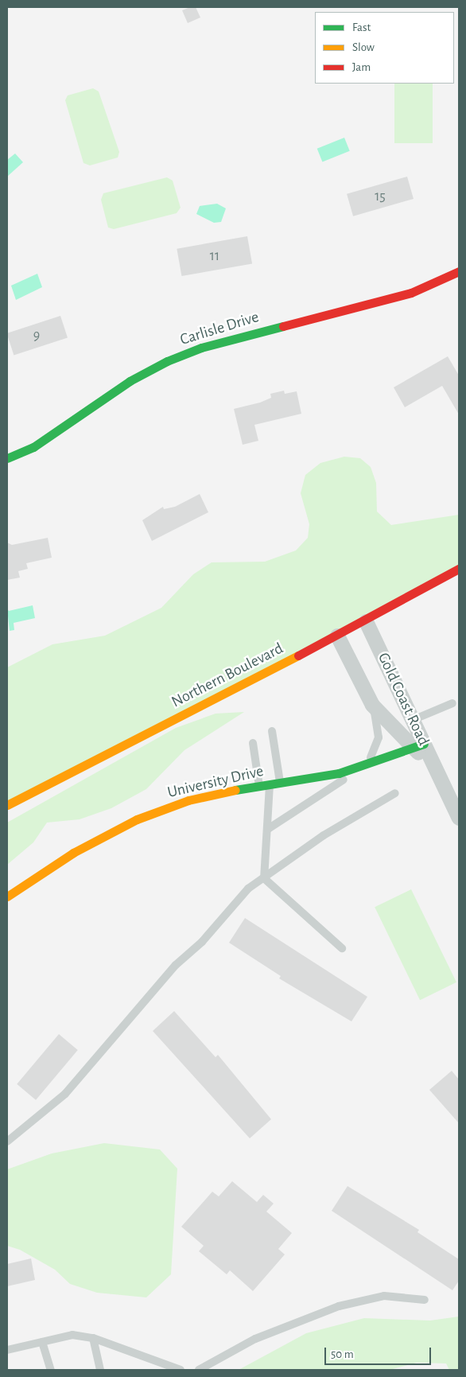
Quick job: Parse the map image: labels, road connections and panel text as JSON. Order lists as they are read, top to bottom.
{
  "streets": {
    "street": [
      "Carlisle Drive",
      "Northern Boulevard",
      "Gold Coast Road",
      "University Drive"
    ]
  },
  "crossings": [
    ["Northern Boulevard", "Gold Coast Road"],
    ["Gold Coast Road", "University Drive"]
  ],
  "house_numbers": ["15", "11", "9"],
  "legend": ["Fast", "Slow", "Jam"],
  "scale_bar": "50 m"
}
